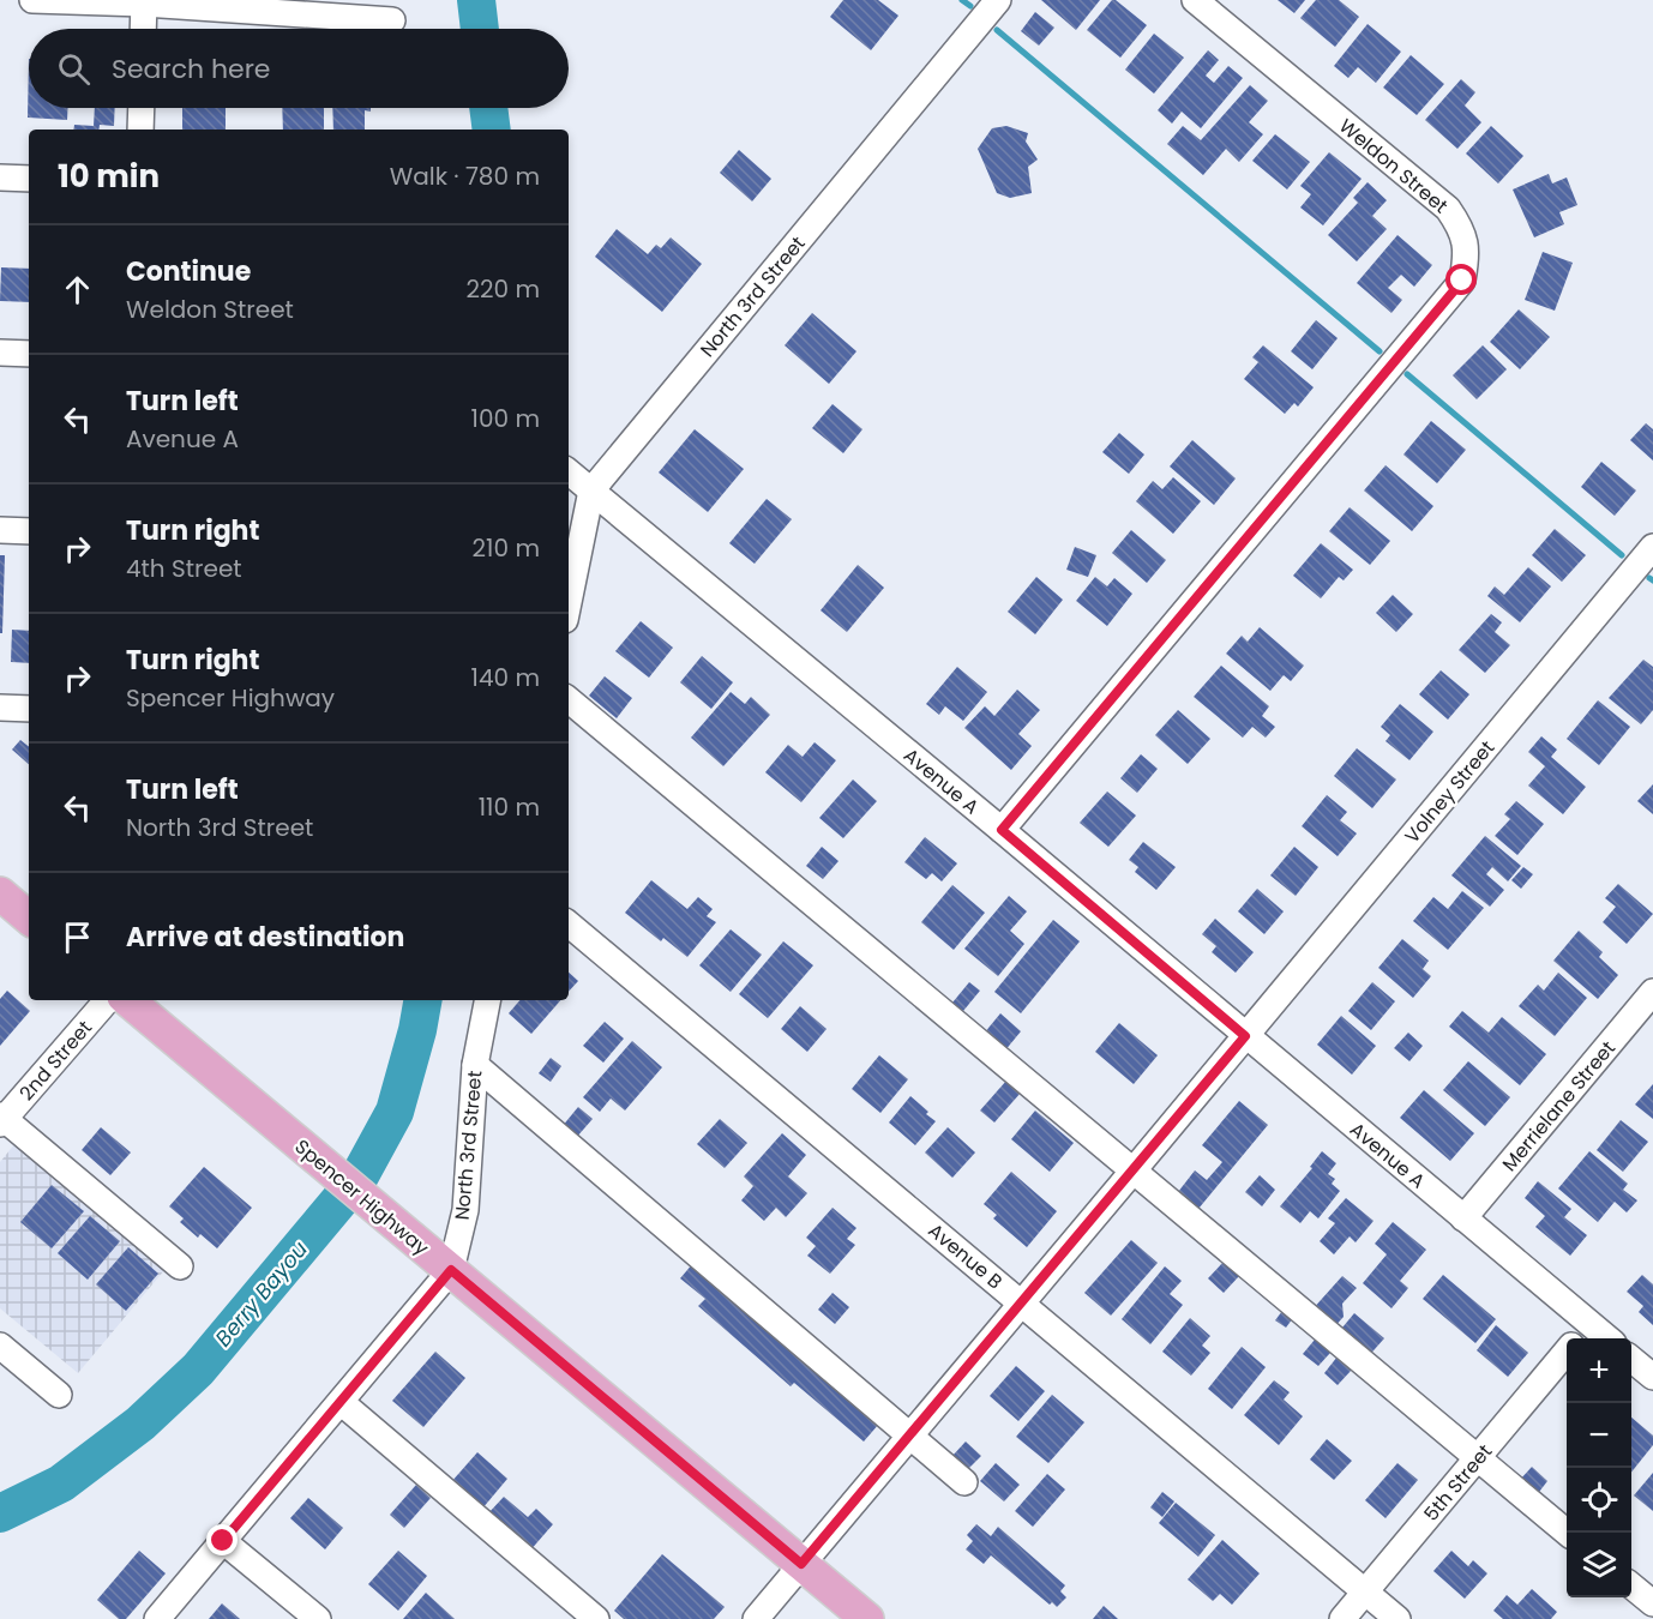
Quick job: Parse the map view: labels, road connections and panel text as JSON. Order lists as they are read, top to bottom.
{
  "streets": {
    "main road": ["Spencer Highway"],
    "street": [
      "Weldon Street",
      "North 3rd Street",
      "Avenue A",
      "Volney Street",
      "2nd Street",
      "Merrielane Street",
      "Avenue B",
      "5th Street"
    ]
  },
  "crossings": [
    ["Weldon Street", "Avenue A"],
    ["North 3rd Street", "Avenue A"],
    ["North 3rd Street", "Spencer Highway"],
    ["Avenue A", "Volney Street"],
    ["Avenue A", "Merrielane Street"],
    ["Volney Street", "Spencer Highway"],
    ["Volney Street", "Avenue B"],
    ["Avenue B", "5th Street"]
  ],
  "water": ["Berry Bayou"],
  "page": {
    "search": "Search here",
    "heading": ["10 min", "Walk · 780 m"],
    "list": [
      ["Continue", "Weldon Street", "220 m"],
      ["Turn left", "Avenue A", "100 m"],
      ["Turn right", "4th Street", "210 m"],
      ["Turn right", "Spencer Highway", "140 m"],
      ["Turn left", "North 3rd Street", "110 m"],
      "Arrive at destination"
    ],
    "map_buttons": ["+", "−"]
  }
}
